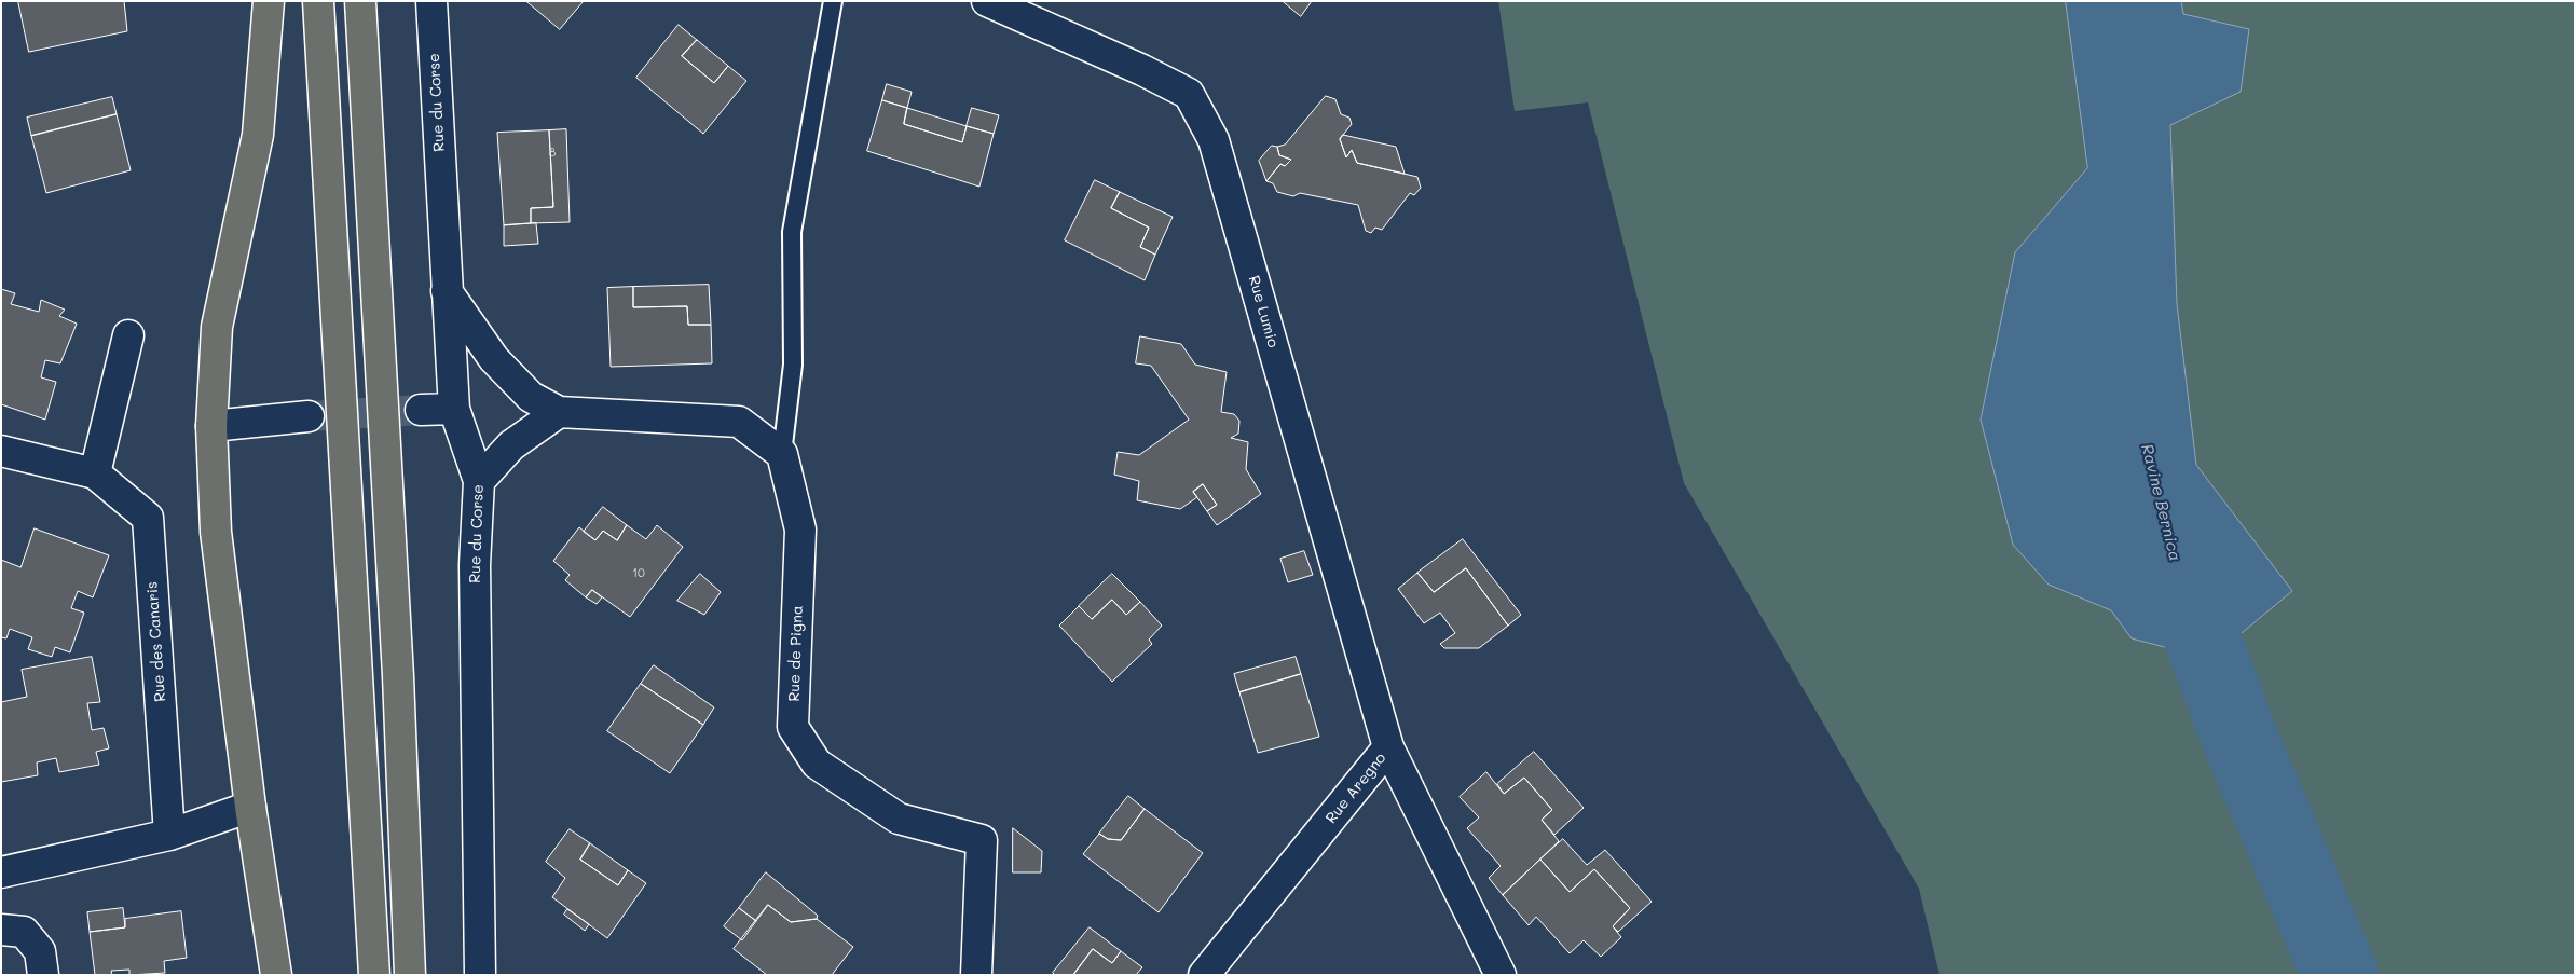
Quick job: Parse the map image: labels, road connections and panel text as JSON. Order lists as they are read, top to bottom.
{
  "streets": {
    "street": [
      "Rue du Corse",
      "Rue Lumio",
      "Rue des Canaris",
      "Rue de Pigna",
      "Rue Aregno"
    ]
  },
  "crossings": [
    ["Rue Lumio", "Rue Aregno"]
  ],
  "water": ["Ravine Bernica"],
  "house_numbers": ["8", "10"]
}
